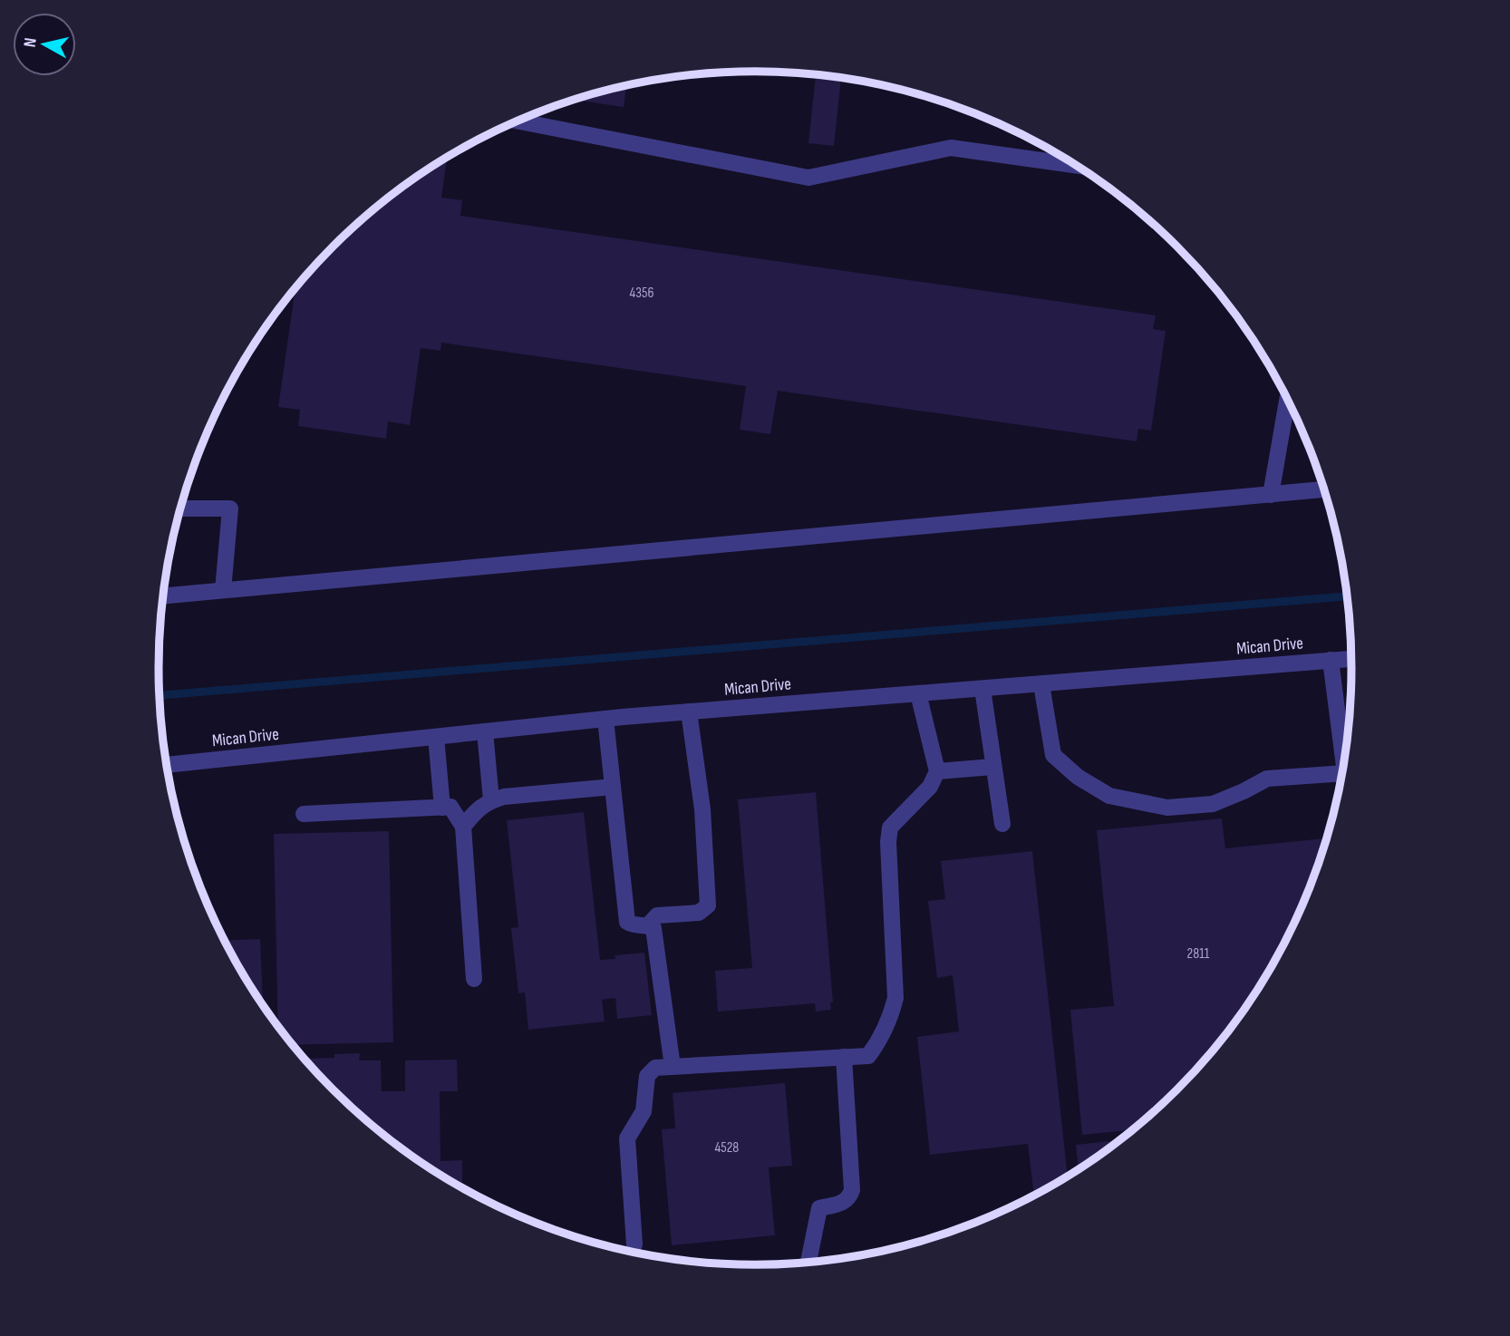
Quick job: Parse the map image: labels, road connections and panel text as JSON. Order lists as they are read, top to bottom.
{
  "streets": {
    "street": ["Mican Drive"]
  },
  "house_numbers": ["4356", "2811", "4528"],
  "north": "left"
}
